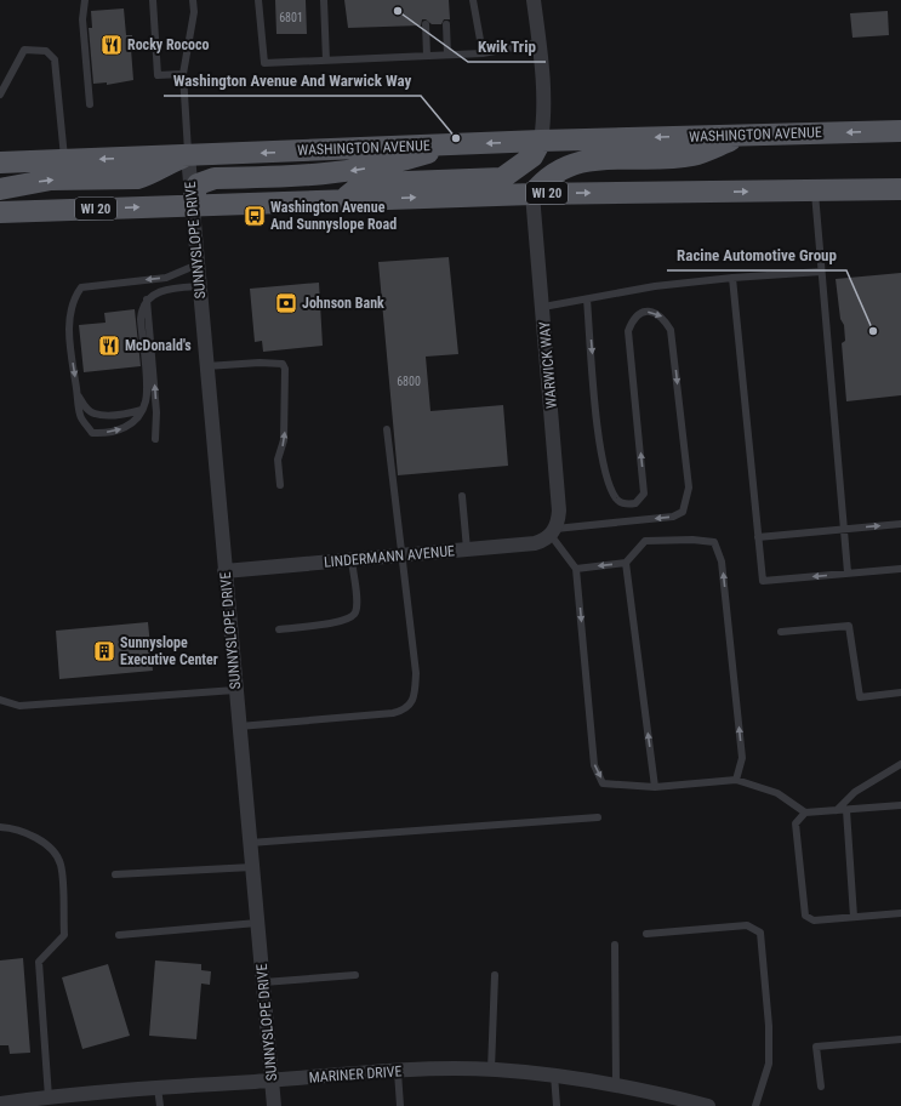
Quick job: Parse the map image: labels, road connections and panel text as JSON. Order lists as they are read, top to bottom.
{
  "streets": {
    "main road": ["WASHINGTON AVENUE", "WI 20"],
    "street": [
      "SUNNYSLOPE DRIVE",
      "WARWICK WAY",
      "LINDERMANN AVENUE",
      "MARINER DRIVE"
    ]
  },
  "crossings": [
    ["WASHINGTON AVENUE", "SUNNYSLOPE DRIVE"],
    ["WI 20", "SUNNYSLOPE DRIVE"],
    ["WI 20", "WARWICK WAY"],
    ["SUNNYSLOPE DRIVE", "LINDERMANN AVENUE"],
    ["SUNNYSLOPE DRIVE", "MARINER DRIVE"],
    ["WARWICK WAY", "LINDERMANN AVENUE"]
  ],
  "places": {
    "other": ["Kwik Trip", "Washington Avenue And Warwick Way", "Racine Automotive Group"],
    "restaurant": ["Rocky Rococo", "McDonald's"],
    "bus stop": ["Washington Avenue And Sunnyslope Road"],
    "bank": ["Johnson Bank"],
    "building": ["Sunnyslope Executive Center"]
  },
  "house_numbers": ["6801", "6800"]
}
